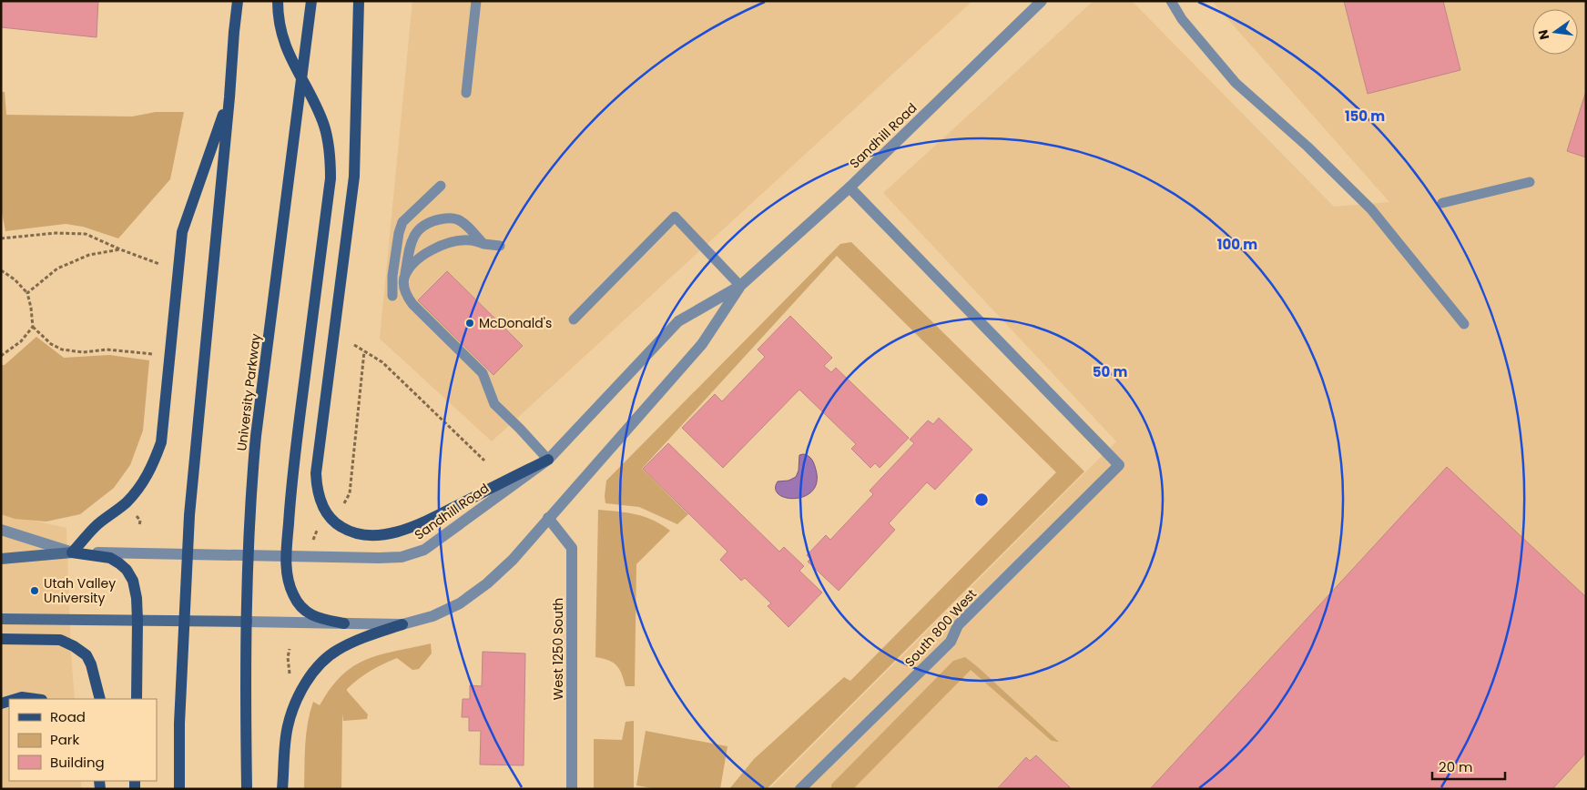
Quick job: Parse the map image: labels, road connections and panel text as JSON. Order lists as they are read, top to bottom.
{
  "streets": {
    "main road": ["Sandhill Road", "University Parkway"],
    "street": ["South 800 West", "West 1250 South"]
  },
  "crossings": [
    ["Sandhill Road", "University Parkway"],
    ["Sandhill Road", "South 800 West"],
    ["Sandhill Road", "West 1250 South"]
  ],
  "places": ["McDonald's", "Utah Valley University"],
  "legend": ["Road", "Park", "Building"],
  "scale_bar": "20 m",
  "north": "left",
  "rings": ["150 m", "100 m", "50 m"]
}
